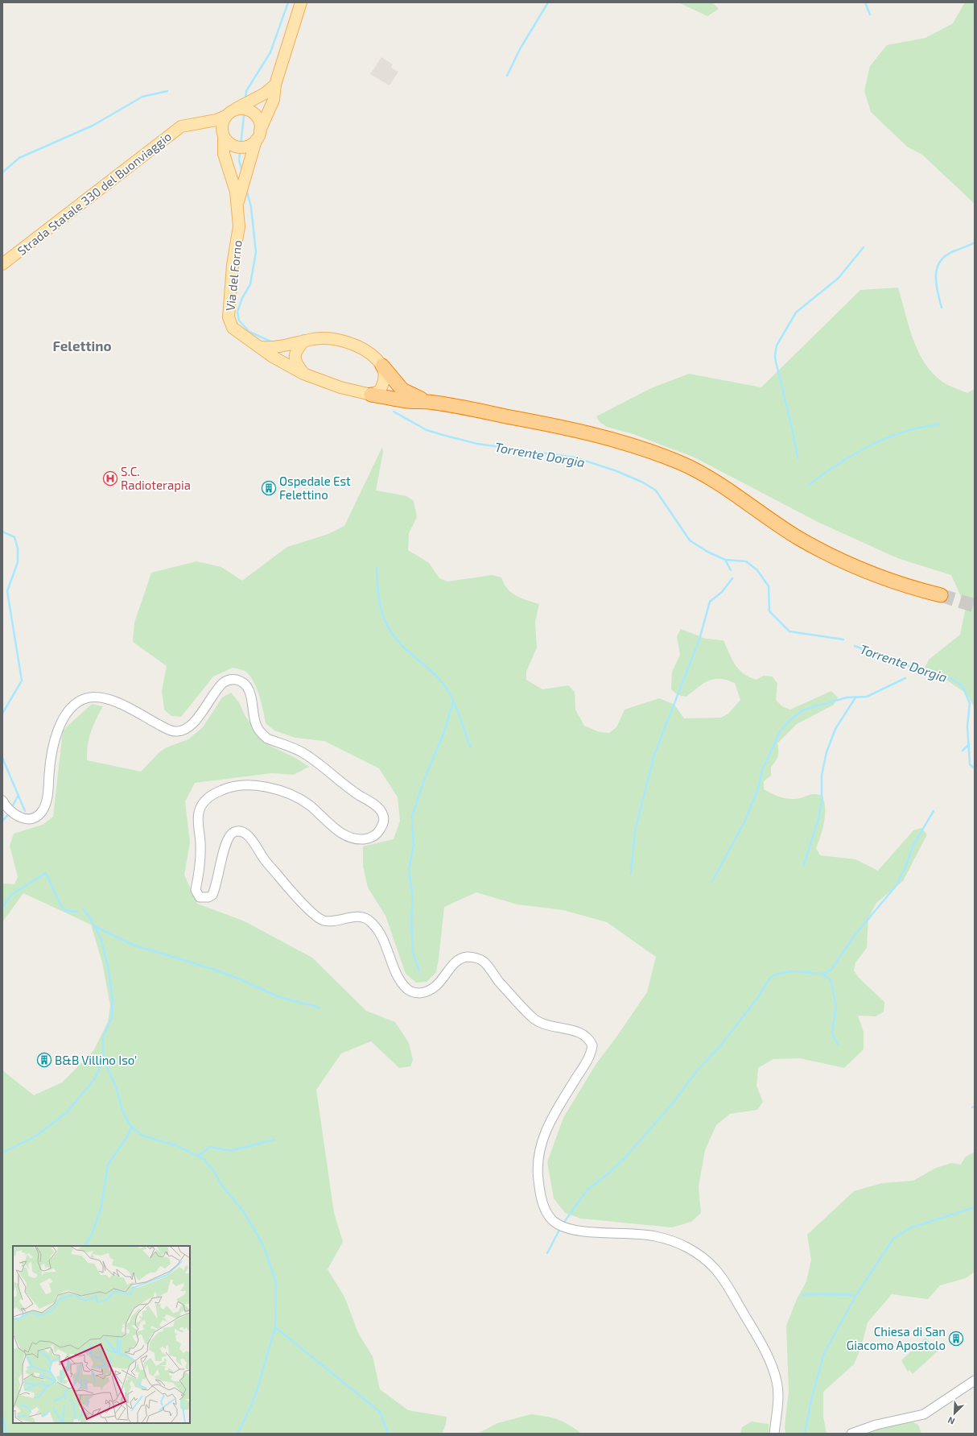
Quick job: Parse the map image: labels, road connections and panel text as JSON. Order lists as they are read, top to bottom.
{
  "streets": {
    "main road": ["Strada Statale 330 del Buonviaggio", "Via del Forno"]
  },
  "districts": ["Felettino"],
  "water": ["Torrente Dorgia"],
  "places": {
    "hospital": ["S.C. Radioterapia"],
    "building": ["Ospedale Est Felettino", "B&B Villino Iso'", "Chiesa di San Giacomo Apostolo"]
  },
  "north": "bottom left"
}
